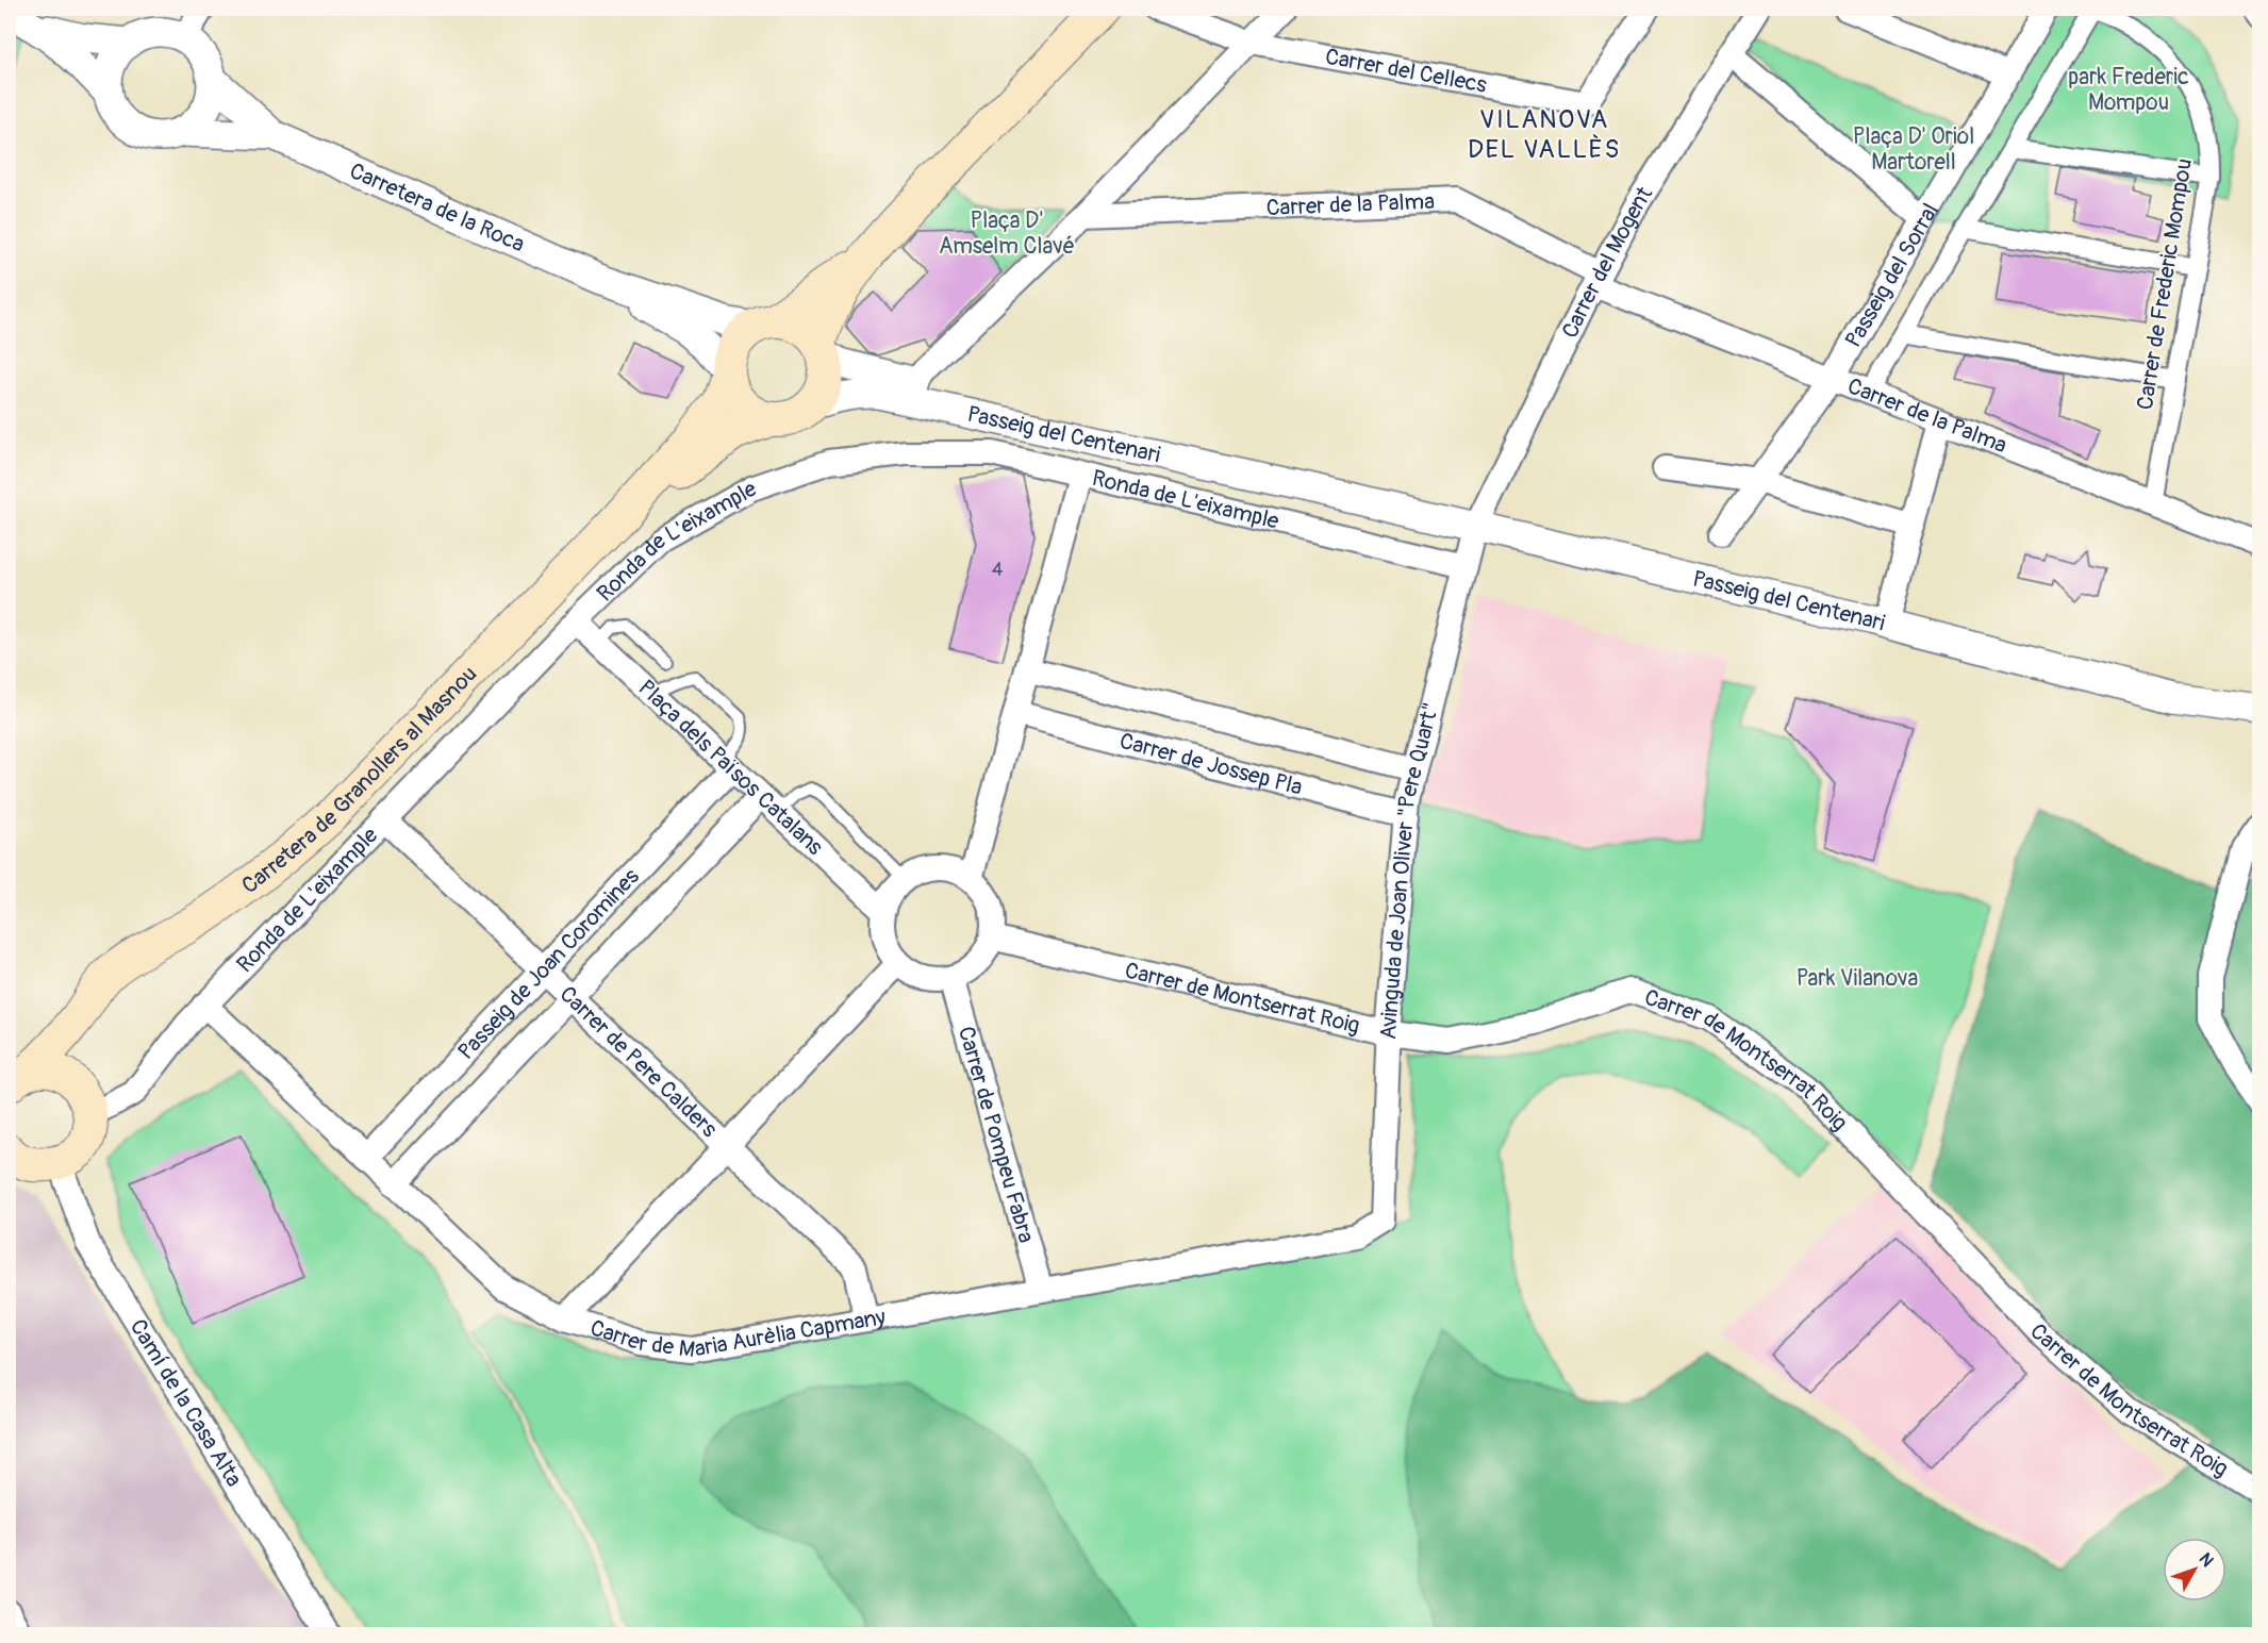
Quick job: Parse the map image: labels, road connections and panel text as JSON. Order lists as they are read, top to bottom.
{
  "streets": {
    "main road": ["Carretera de Granollers al Masnou"],
    "street": [
      "Carrer del Cellecs",
      "Carrer de la Palma",
      "Carretera de la Roca",
      "Carrer del Mogent",
      "Passeig del Sorral",
      "Carrer de Frederic Mompou",
      "Passeig del Centenari",
      "Ronda de L'eixample",
      "Carrer de Jossep Pla",
      "Plaça dels Països Catalans",
      "Avinguda de Joan Oliver \"Pere Quart\"",
      "Passeig de Joan Coromines",
      "Carrer de Montserrat Roig",
      "Carrer de Pere Calders",
      "Carrer de Pompeu Fabra",
      "Carrer de Maria Aurèlia Capmany",
      "Camí de la Casa Alta"
    ]
  },
  "crossings": [
    ["Carrer de la Palma", "Carrer del Mogent"],
    ["Carrer de la Palma", "Passeig del Sorral"],
    ["Carrer de la Palma", "Carrer de Frederic Mompou"],
    ["Carretera de la Roca", "Passeig del Centenari"],
    ["Carretera de la Roca", "Carretera de Granollers al Masnou"],
    ["Carrer del Mogent", "Passeig del Centenari"],
    ["Carrer del Mogent", "Avinguda de Joan Oliver \"Pere Quart\""],
    ["Passeig del Sorral", "Carrer de Frederic Mompou"],
    ["Passeig del Centenari", "Carretera de Granollers al Masnou"],
    ["Passeig del Centenari", "Avinguda de Joan Oliver \"Pere Quart\""],
    ["Ronda de L'eixample", "Plaça dels Països Catalans"],
    ["Ronda de L'eixample", "Carretera de Granollers al Masnou"],
    ["Ronda de L'eixample", "Avinguda de Joan Oliver \"Pere Quart\""],
    ["Ronda de L'eixample", "Carrer de Pere Calders"],
    ["Ronda de L'eixample", "Carrer de Maria Aurèlia Capmany"],
    ["Carrer de Jossep Pla", "Avinguda de Joan Oliver \"Pere Quart\""],
    ["Plaça dels Països Catalans", "Passeig de Joan Coromines"],
    ["Plaça dels Països Catalans", "Carrer de Montserrat Roig"],
    ["Plaça dels Països Catalans", "Carrer de Pompeu Fabra"],
    ["Avinguda de Joan Oliver \"Pere Quart\"", "Carrer de Montserrat Roig"],
    ["Avinguda de Joan Oliver \"Pere Quart\"", "Carrer de Maria Aurèlia Capmany"],
    ["Passeig de Joan Coromines", "Carrer de Pere Calders"],
    ["Passeig de Joan Coromines", "Carrer de Maria Aurèlia Capmany"],
    ["Carrer de Montserrat Roig", "Carrer de Pompeu Fabra"],
    ["Carrer de Pere Calders", "Carrer de Maria Aurèlia Capmany"],
    ["Carrer de Pompeu Fabra", "Carrer de Maria Aurèlia Capmany"]
  ],
  "districts": ["VILANOVA DEL VALLÈS"],
  "parks": [
    "park Frederic Mompou",
    "Plaça D' Oriol Martorell",
    "Plaça D' Amselm Clavé",
    "Park Vilanova"
  ],
  "house_numbers": ["4"],
  "north": "top right"
}
